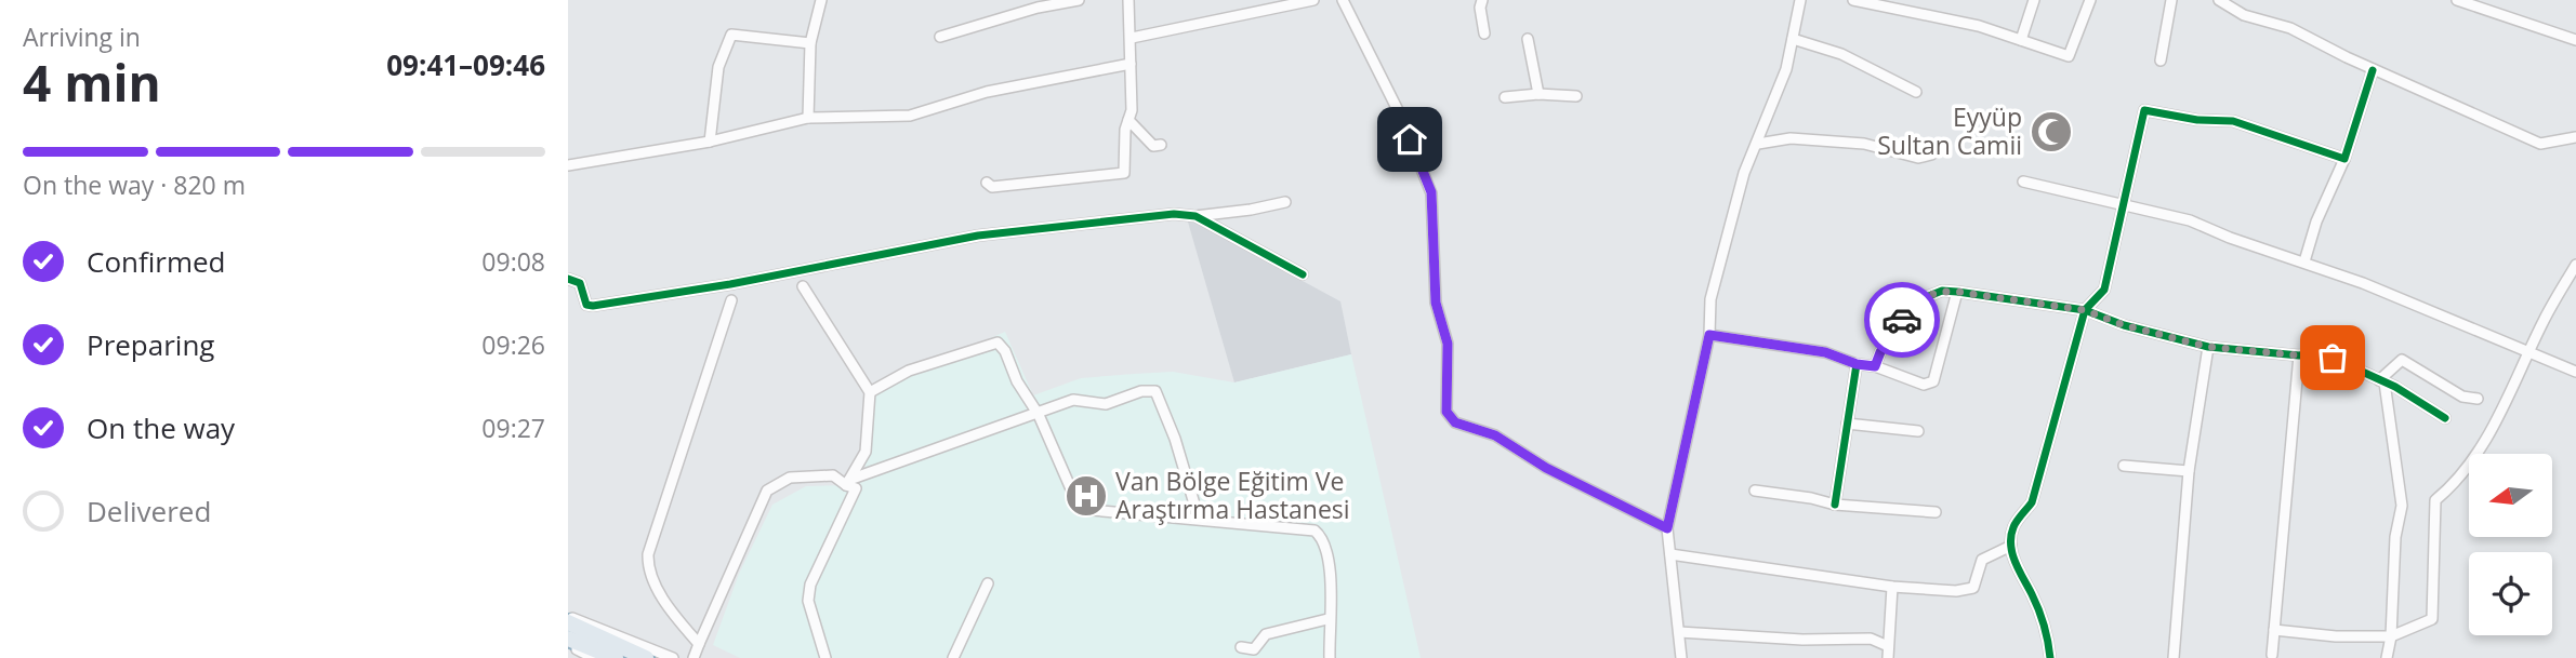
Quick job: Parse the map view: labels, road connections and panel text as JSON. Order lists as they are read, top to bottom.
{
  "places": {
    "mosque": ["Eyyüp Sultan Camii"],
    "hospital": ["Van Bölge Eğitim Ve Araştırma Hastanesi"]
  },
  "north": "left",
  "page": {
    "heading": ["4 min", "Arriving in", "09:41–09:46"],
    "bar": "On the way · 820 m",
    "list": [
      ["Confirmed", "09:08"],
      ["Preparing", "09:26"],
      ["On the way", "09:27"],
      "Delivered"
    ]
  }
}
